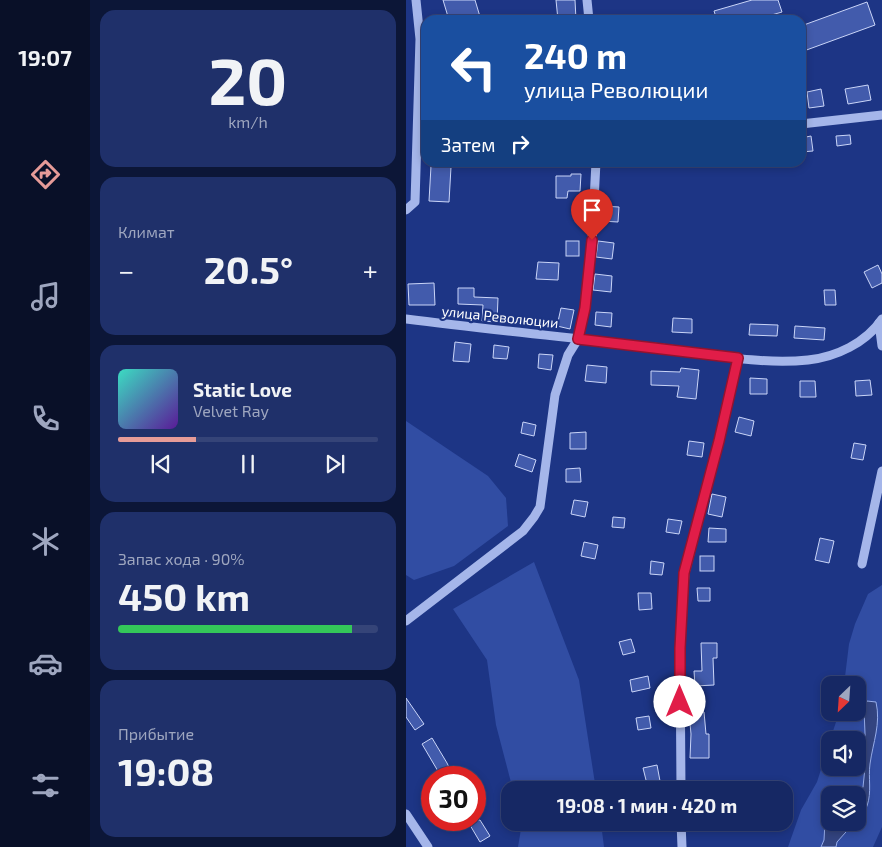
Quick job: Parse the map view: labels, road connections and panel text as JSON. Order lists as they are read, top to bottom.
{
  "streets": {
    "street": ["улица Революции"]
  },
  "north": "bottom left",
  "page": {
    "tabs": "19:07",
    "tile": [
      ["20", "km/h"],
      "Климат",
      ["Запас хода · 90%", "450 km"],
      ["Прибытие", "19:08"]
    ],
    "turn": ["240 m", "улица Революции"],
    "then": "Затем",
    "heat": ["−", "20.5°", "+"],
    "song": ["Static Love", "Velvet Ray"],
    "limit": "30",
    "trip": "19:08 · 1 мин · 420 m"
  }
}
